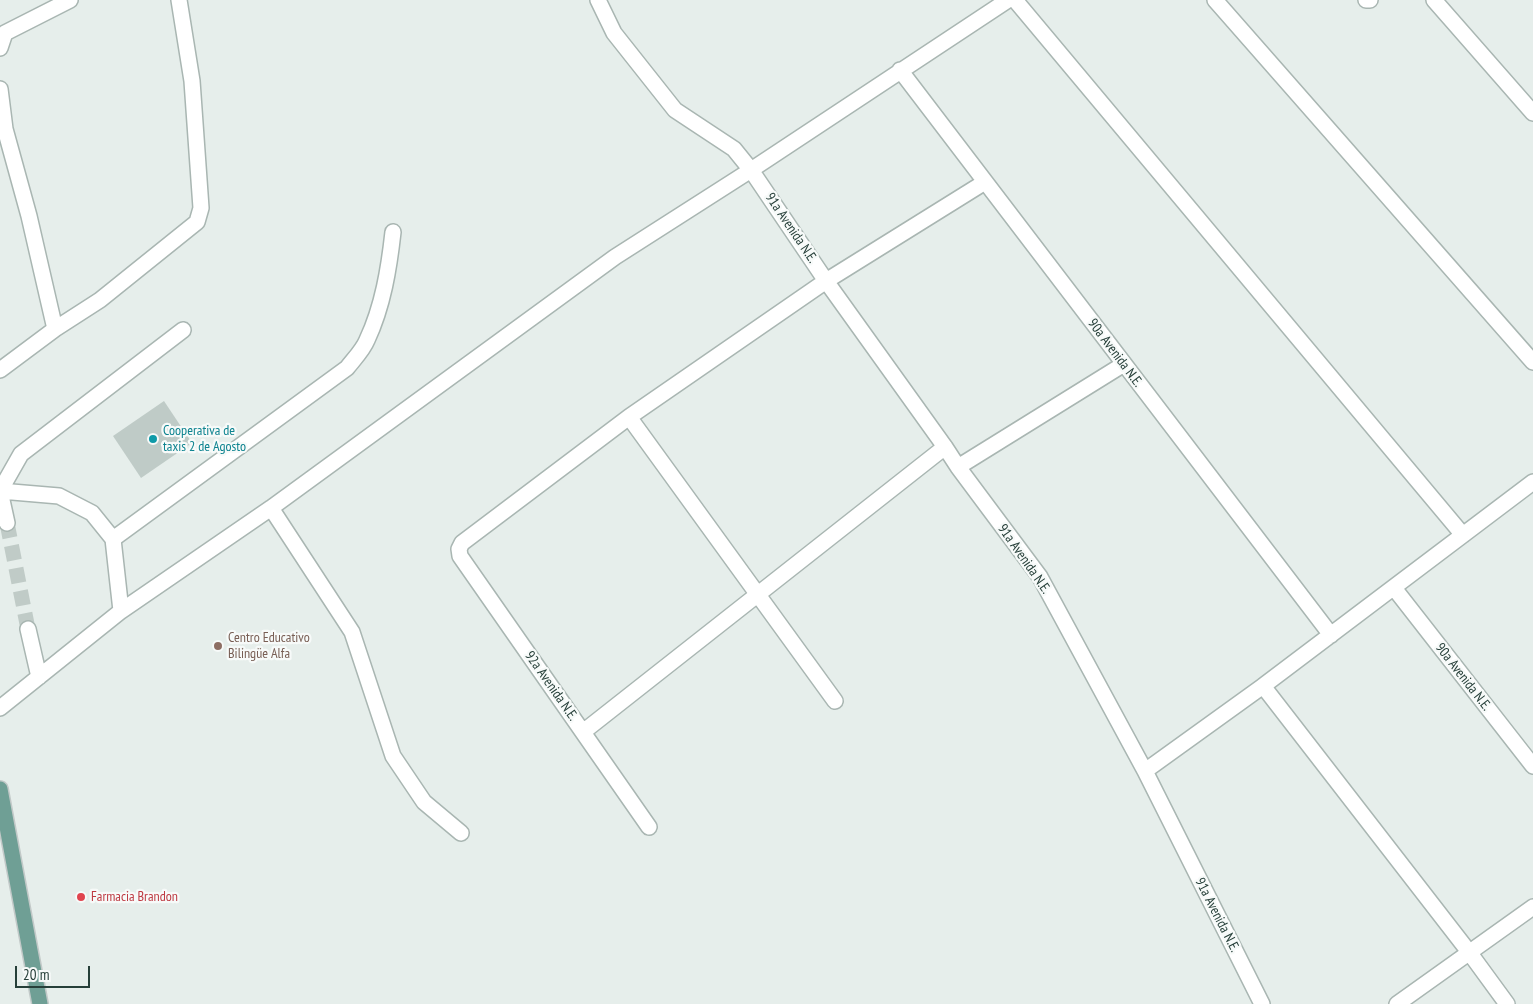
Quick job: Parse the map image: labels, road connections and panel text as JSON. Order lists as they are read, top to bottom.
{
  "streets": {
    "street": ["91a Avenida N.E.", "90a Avenida N.E.", "92a Avenida N.E."]
  },
  "places": ["Cooperativa de taxis 2 de Agosto", "Centro Educativo Bilingüe Alfa", "Farmacia Brandon"],
  "scale_bar": "20 m"
}
